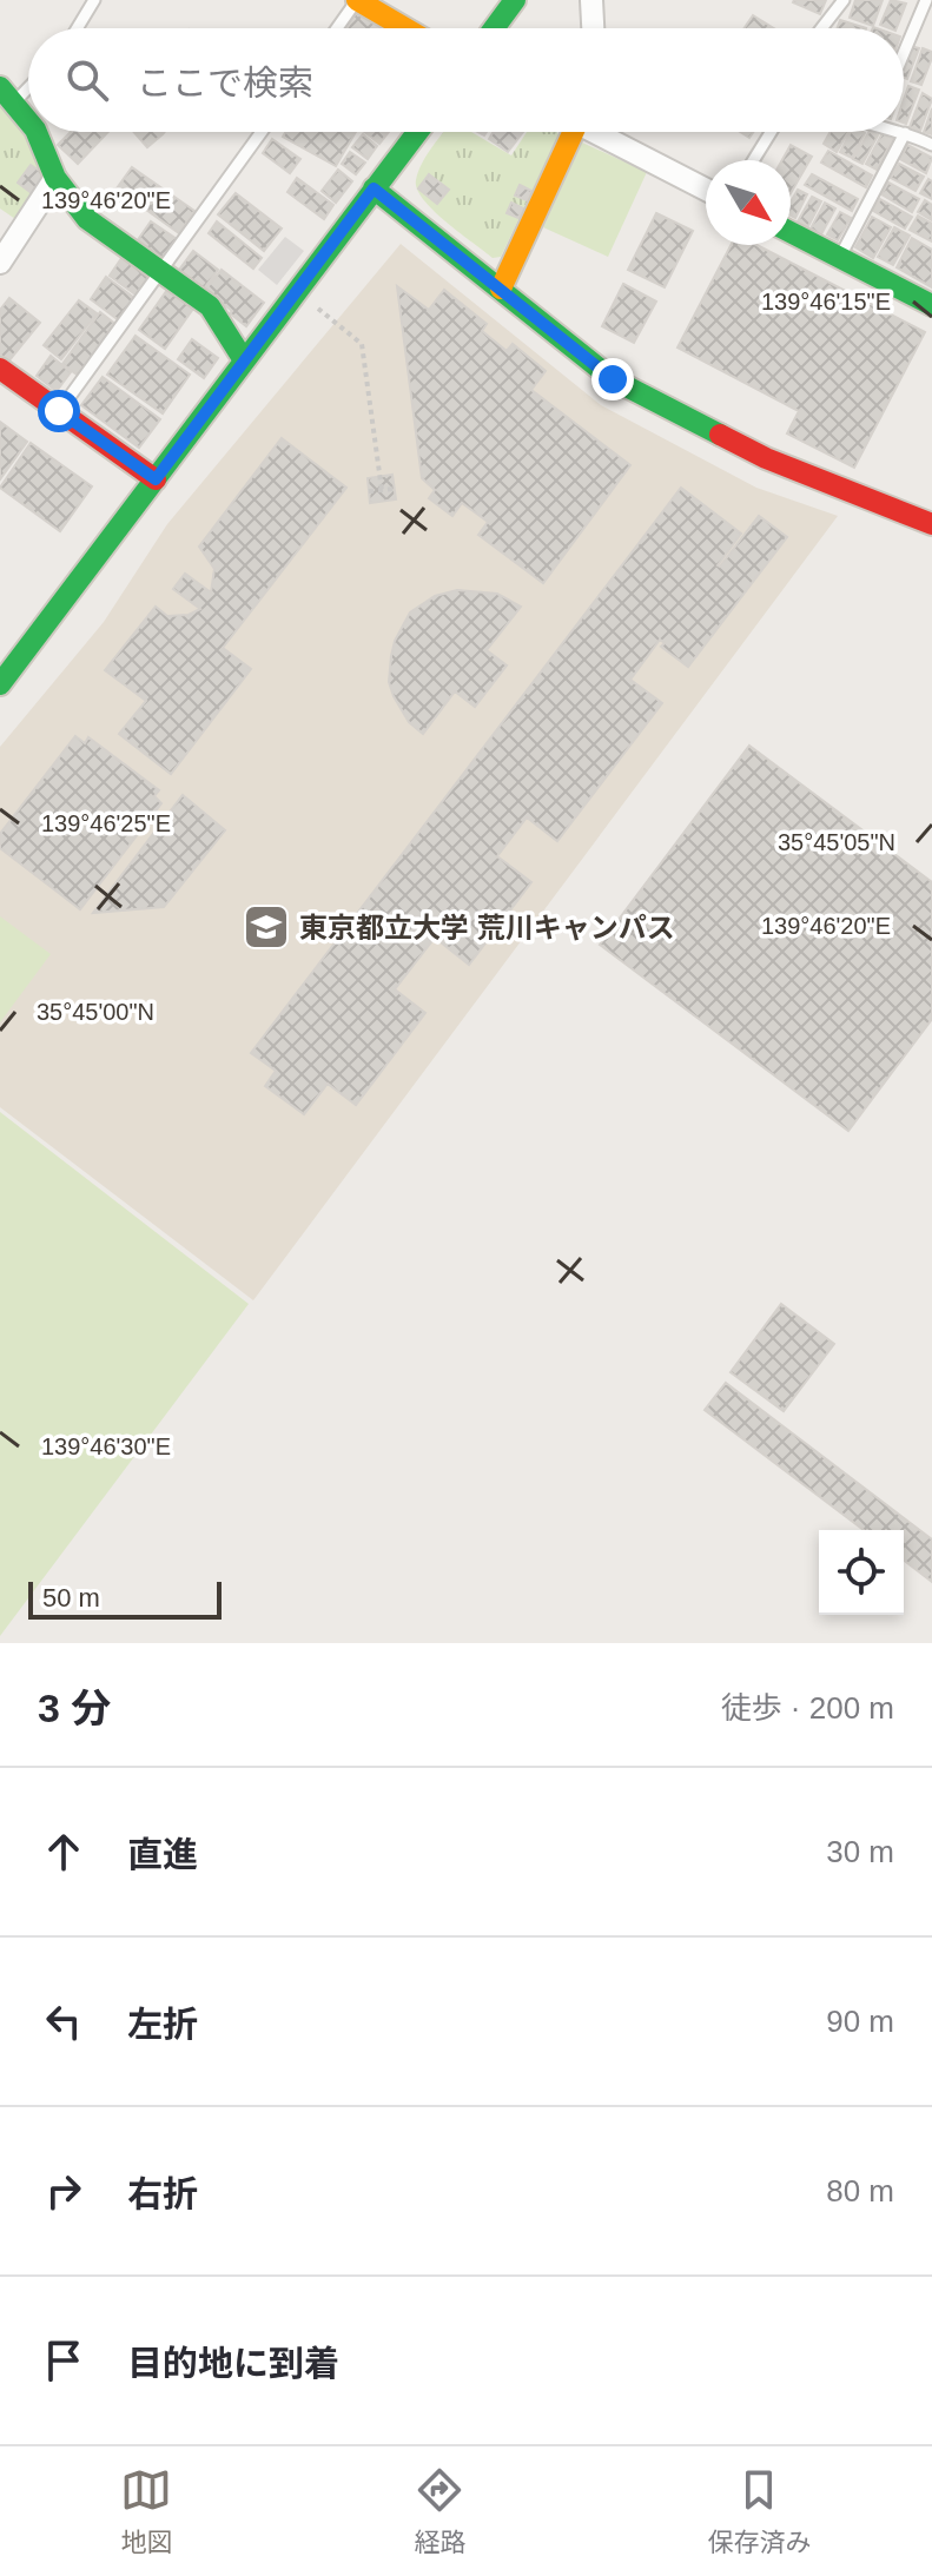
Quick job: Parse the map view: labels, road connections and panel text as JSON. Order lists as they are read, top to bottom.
{
  "places": {
    "school or university": ["東京都立大学 荒川キャンパス"]
  },
  "scale_bar": "50 m",
  "north": "bottom right",
  "page": {
    "search": "ここで検索",
    "scale": "50 m",
    "heading": ["3 分", "徒歩 · 200 m"],
    "list": [
      ["直進", "30 m"],
      ["左折", "90 m"],
      ["右折", "80 m"],
      "目的地に到着"
    ],
    "nav": ["地図", "経路", "保存済み"]
  },
  "coordinates": [
    "139°46'20\"E",
    "139°46'15\"E",
    "139°46'25\"E",
    "35°45'05\"N",
    "35°45'00\"N",
    "139°46'30\"E"
  ]
}
